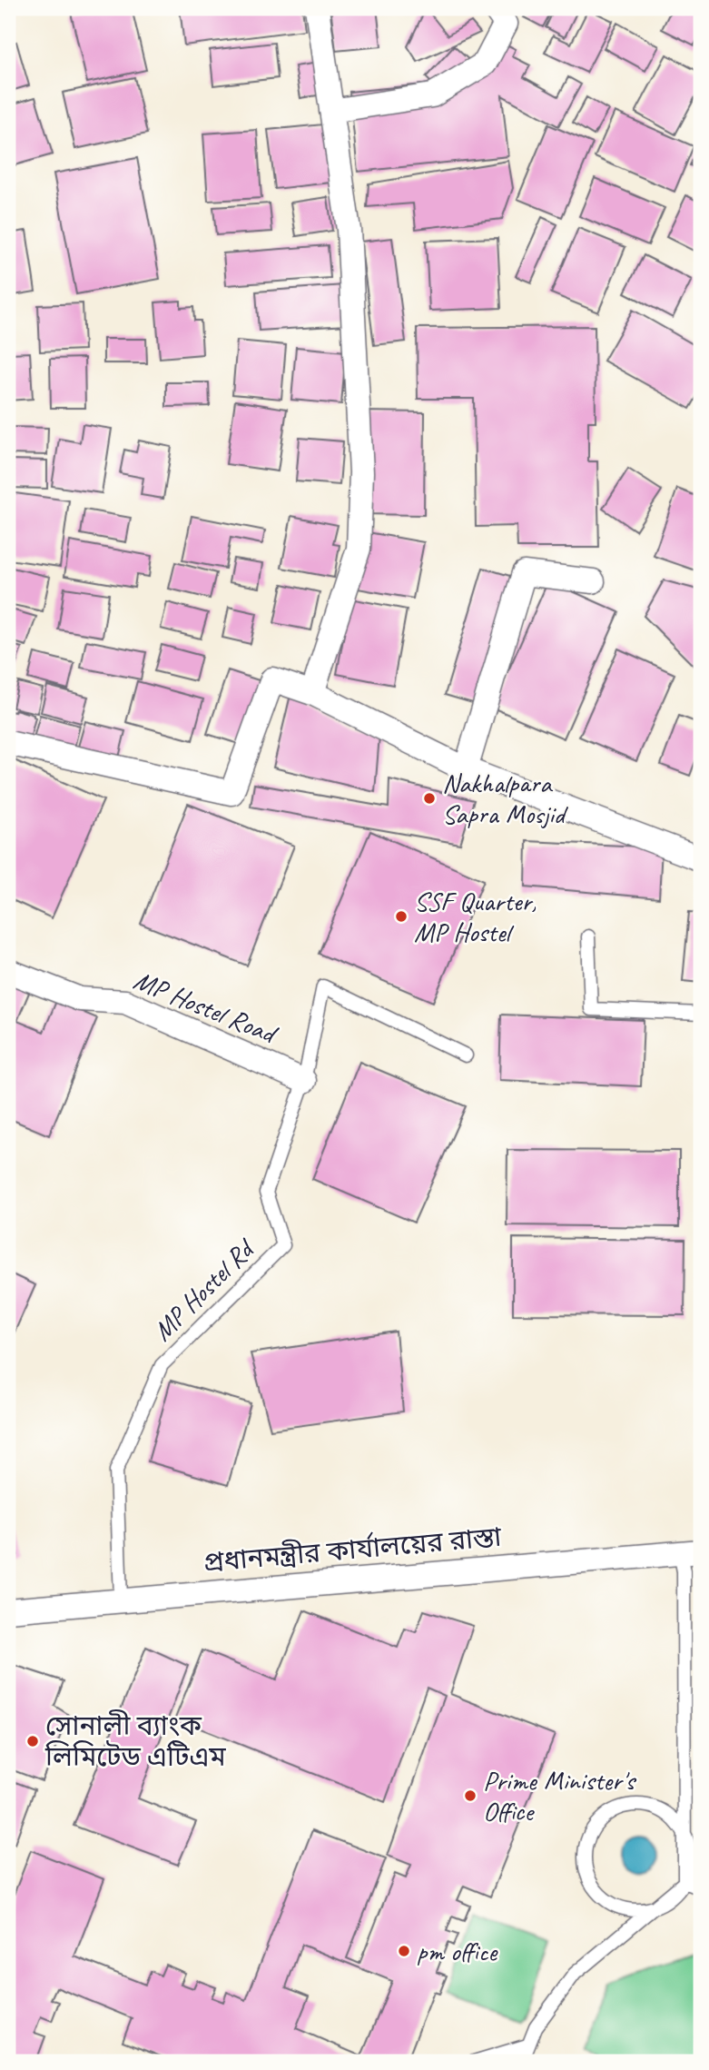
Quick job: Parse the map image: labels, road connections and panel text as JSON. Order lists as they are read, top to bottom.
{
  "streets": {
    "street": ["MP Hostel Road", "প্রধানমন্ত্রীর কার্যালয়ের রাস্তা"],
    "lane": ["MP Hostel Rd"]
  },
  "crossings": [
    ["MP Hostel Road", "MP Hostel Rd"],
    ["MP Hostel Rd", "প্রধানমন্ত্রীর কার্যালয়ের রাস্তা"]
  ],
  "places": [
    "Nakhalpara Sapra Mosjid",
    "SSF Quarter, MP Hostel",
    "সোনালী ব্যাংক লিমিটেড এটিএম",
    "Prime Minister's Office",
    "pm office"
  ]
}
